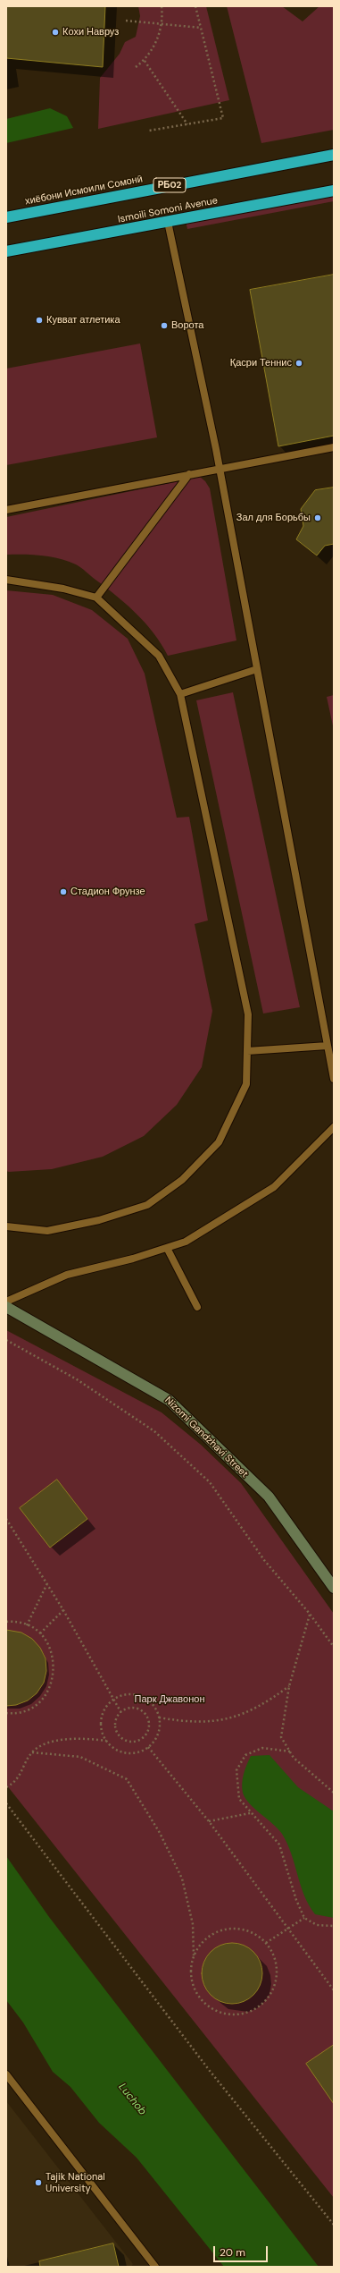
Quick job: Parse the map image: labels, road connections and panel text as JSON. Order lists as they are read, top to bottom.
{
  "streets": {
    "highway": ["РБ02", "хиёбони Исмоили Сомонӣ", "Ismoili Somoni Avenue"],
    "street": ["Nizomi Gandzhavi Street"]
  },
  "water": ["Luchob"],
  "parks": ["Парк Джавонон"],
  "places": [
    "Кохи Навруз",
    "Кувват атлетика",
    "Ворота",
    "Қасри Теннис",
    "Зал для Борьбы",
    "Стадион Фрунзе",
    "Tajik National University"
  ],
  "scale_bar": "20 m"
}
